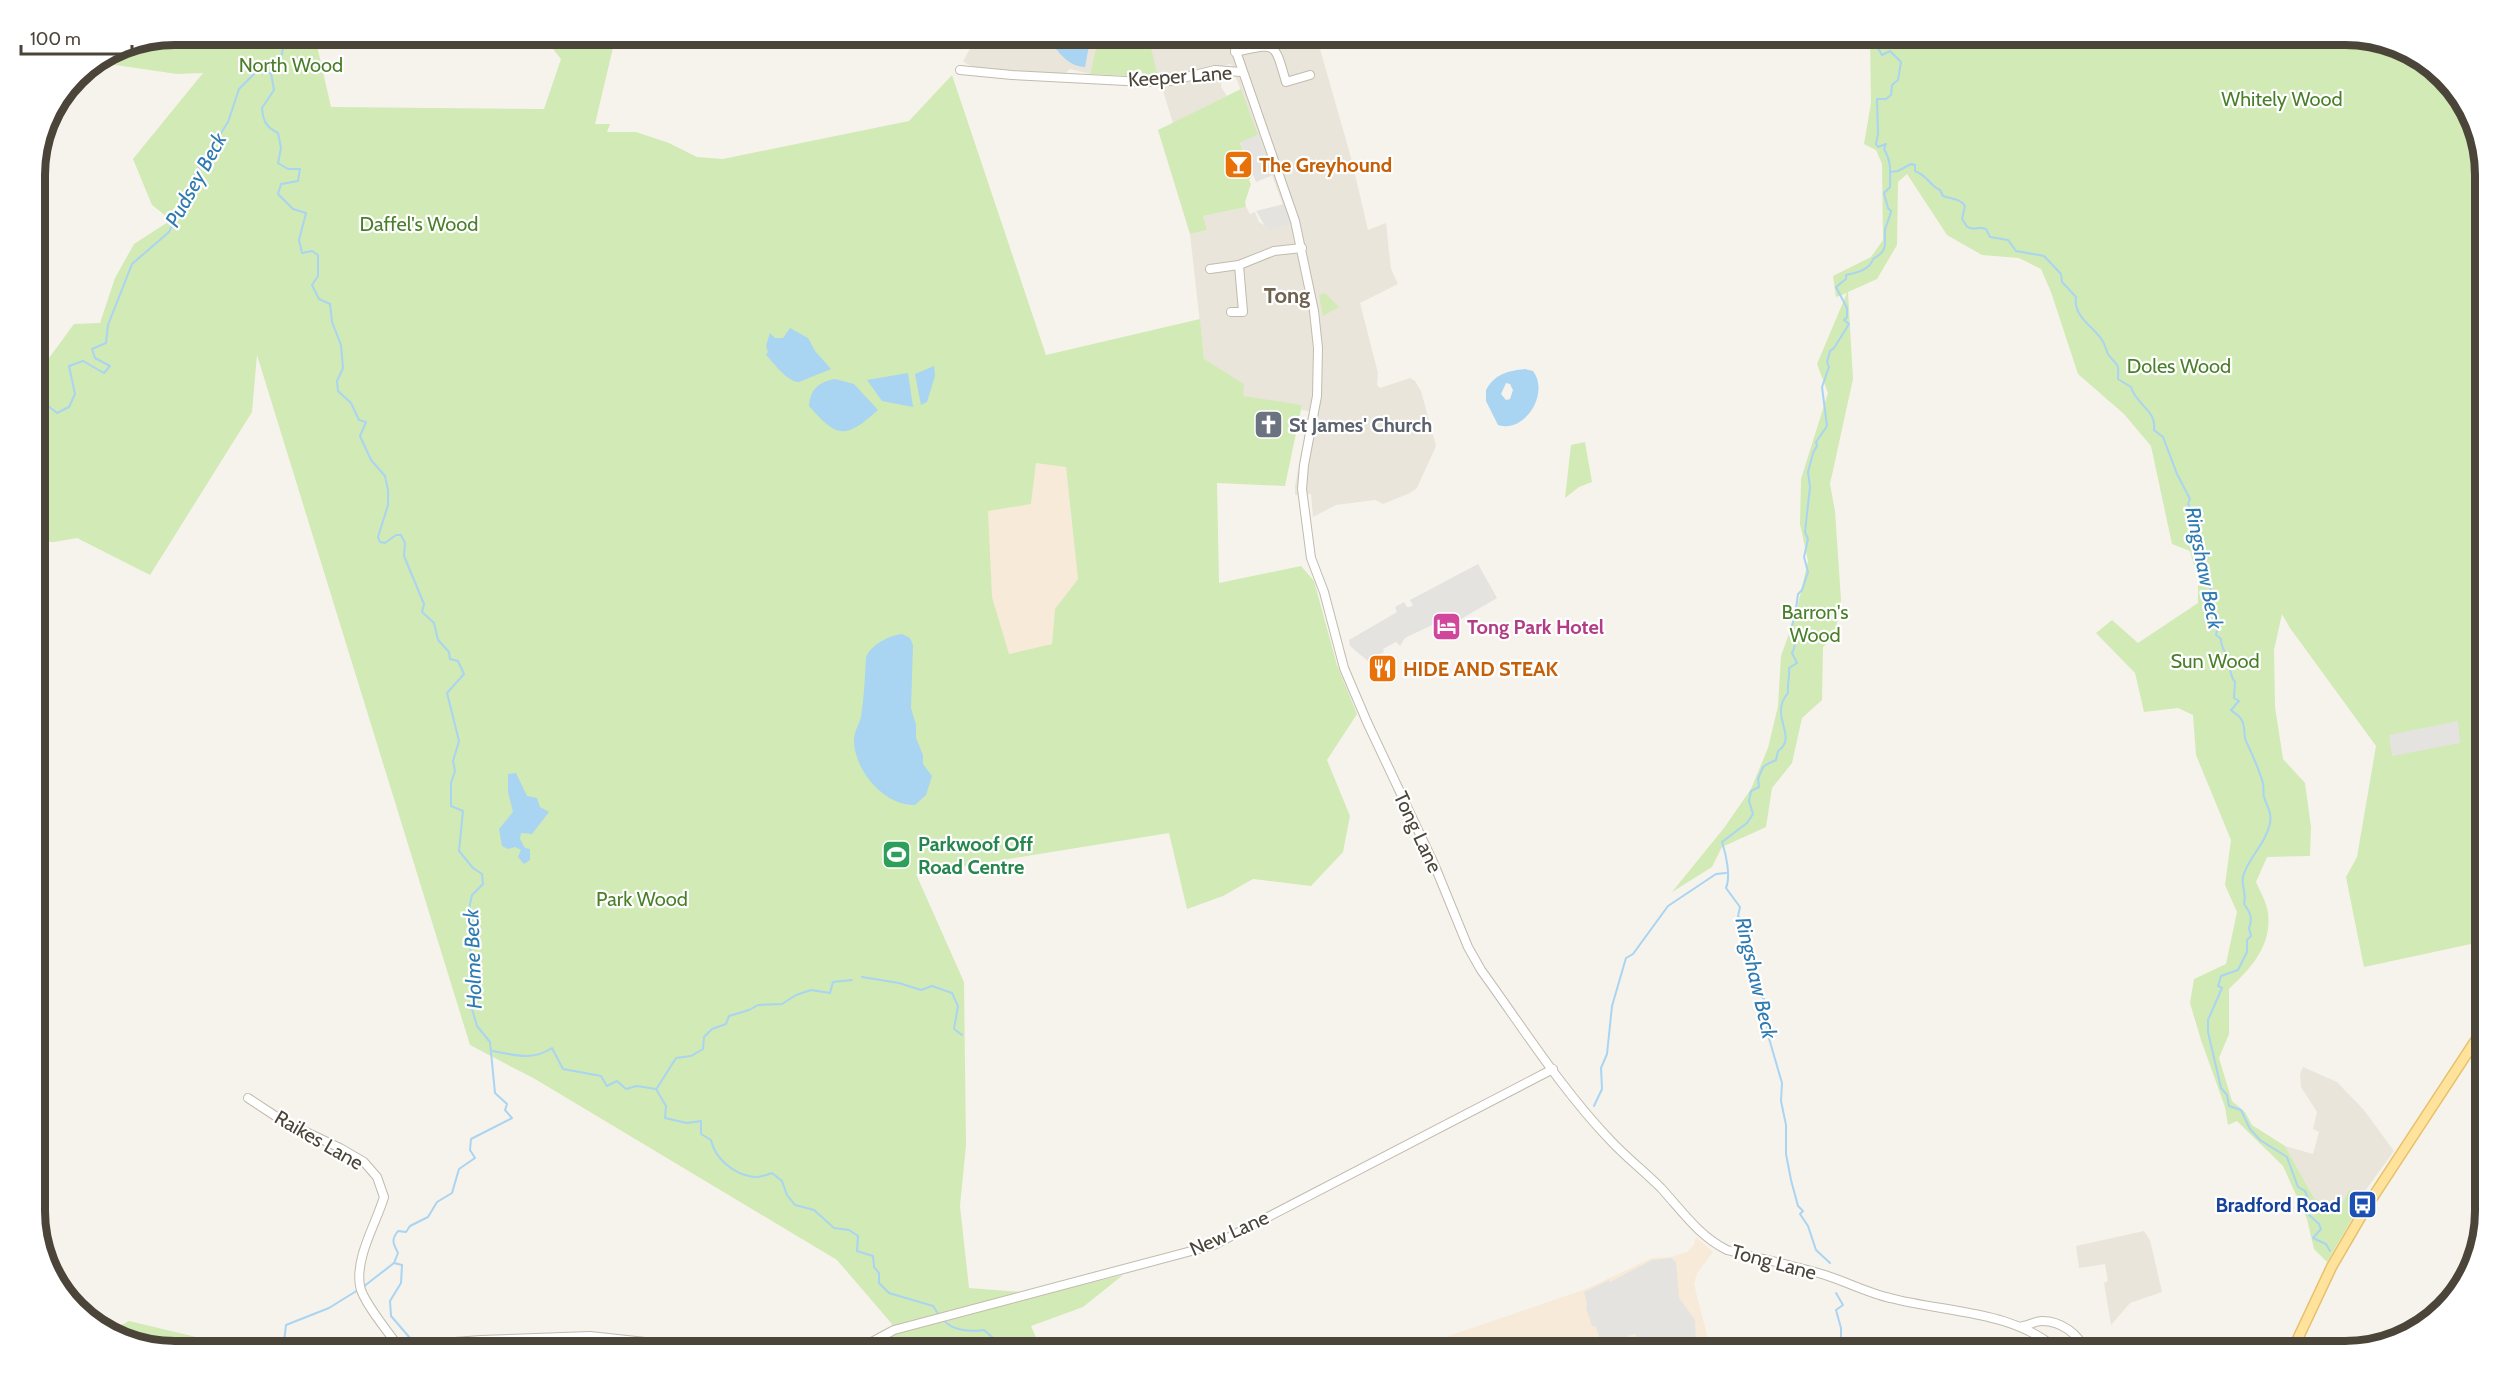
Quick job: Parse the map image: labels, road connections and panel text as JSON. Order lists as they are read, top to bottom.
{
  "streets": {
    "street": [
      "Keeper Lane",
      "Tong Lane",
      "Raikes Lane",
      "New Lane"
    ]
  },
  "crossings": [
    ["Keeper Lane", "Tong Lane"],
    ["Tong Lane", "New Lane"]
  ],
  "districts": ["Tong"],
  "water": ["Pudsey Beck", "Ringshaw Beck", "Holme Beck"],
  "parks": [
    "North Wood",
    "Whitely Wood",
    "Daffel's Wood",
    "Doles Wood",
    "Barron's Wood",
    "Sun Wood",
    "Park Wood"
  ],
  "places": {
    "bar": ["The Greyhound"],
    "church": ["St James' Church"],
    "hotel": ["Tong Park Hotel"],
    "restaurant": ["HIDE AND STEAK"],
    "sports": ["Parkwoof Off Road Centre"],
    "bus stop": ["Bradford Road"]
  },
  "scale_bar": "100 m"
}
